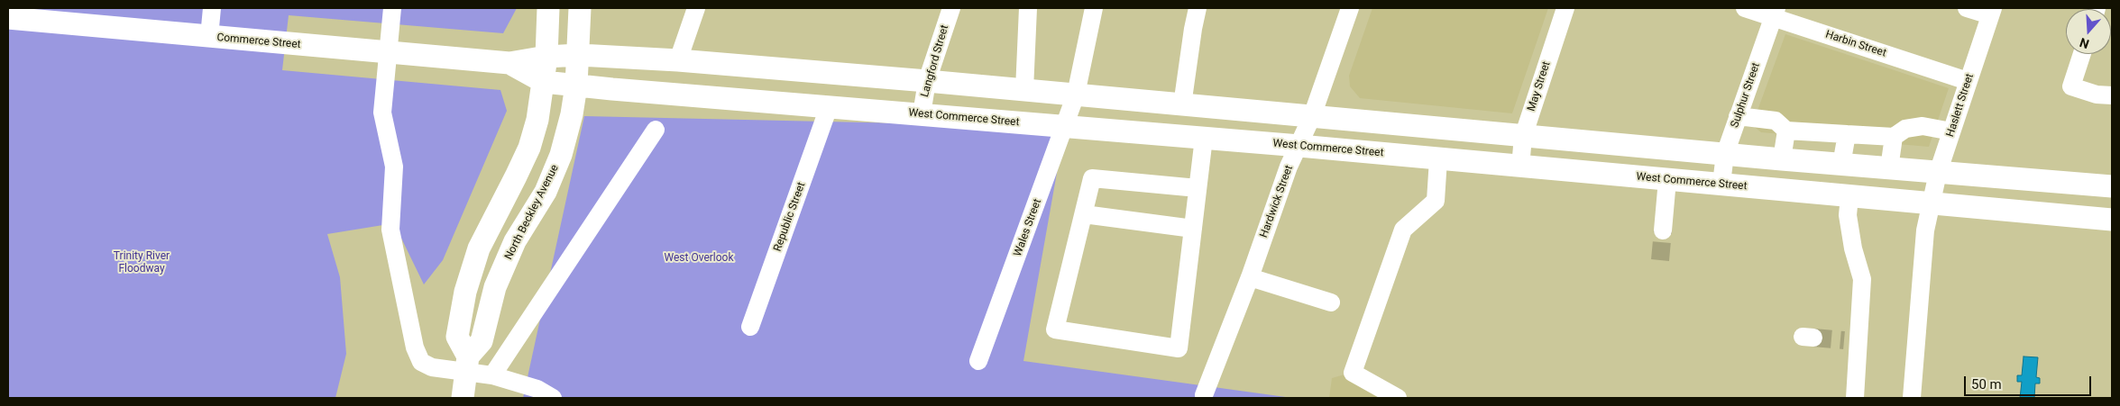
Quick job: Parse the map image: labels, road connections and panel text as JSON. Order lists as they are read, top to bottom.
{
  "streets": {
    "main road": ["Commerce Street", "West Commerce Street", "North Beckley Avenue"],
    "street": [
      "Harbin Street",
      "Langford Street",
      "May Street",
      "Sulphur Street",
      "Haslett Street",
      "Hardwick Street",
      "Republic Street",
      "Wales Street"
    ]
  },
  "crossings": [
    ["Commerce Street", "West Commerce Street"],
    ["Harbin Street", "Sulphur Street"],
    ["Harbin Street", "Haslett Street"],
    ["Langford Street", "West Commerce Street"],
    ["May Street", "West Commerce Street"],
    ["Sulphur Street", "West Commerce Street"],
    ["Haslett Street", "West Commerce Street"],
    ["West Commerce Street", "Hardwick Street"],
    ["West Commerce Street", "North Beckley Avenue"],
    ["West Commerce Street", "Republic Street"],
    ["West Commerce Street", "Wales Street"]
  ],
  "parks": ["Trinity River Floodway", "West Overlook"],
  "scale_bar": "50 m",
  "north": "bottom"
}
